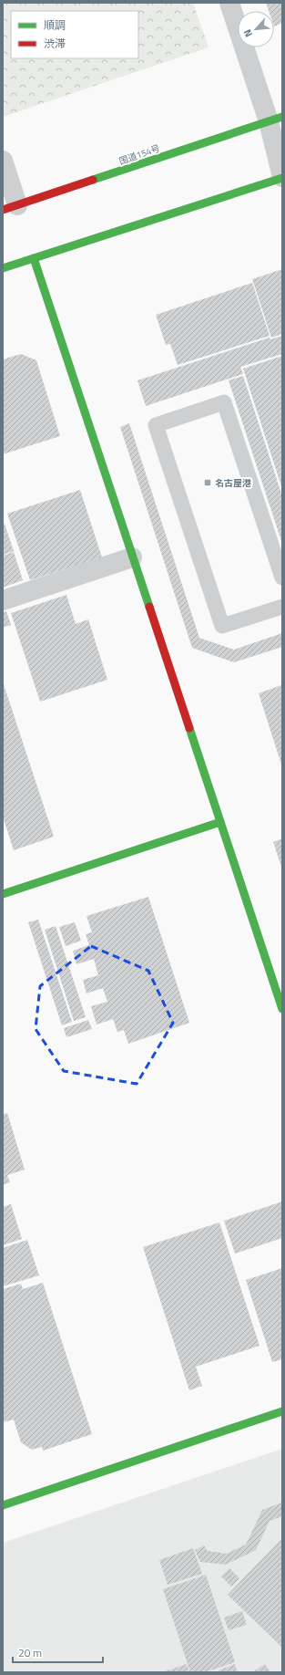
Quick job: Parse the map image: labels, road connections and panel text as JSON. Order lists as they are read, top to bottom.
{
  "streets": {
    "main road": ["国道154号"]
  },
  "places": {
    "transit": ["名古屋港"]
  },
  "legend": ["順調", "渋滞"],
  "scale_bar": "20 m",
  "north": "bottom left"
}
